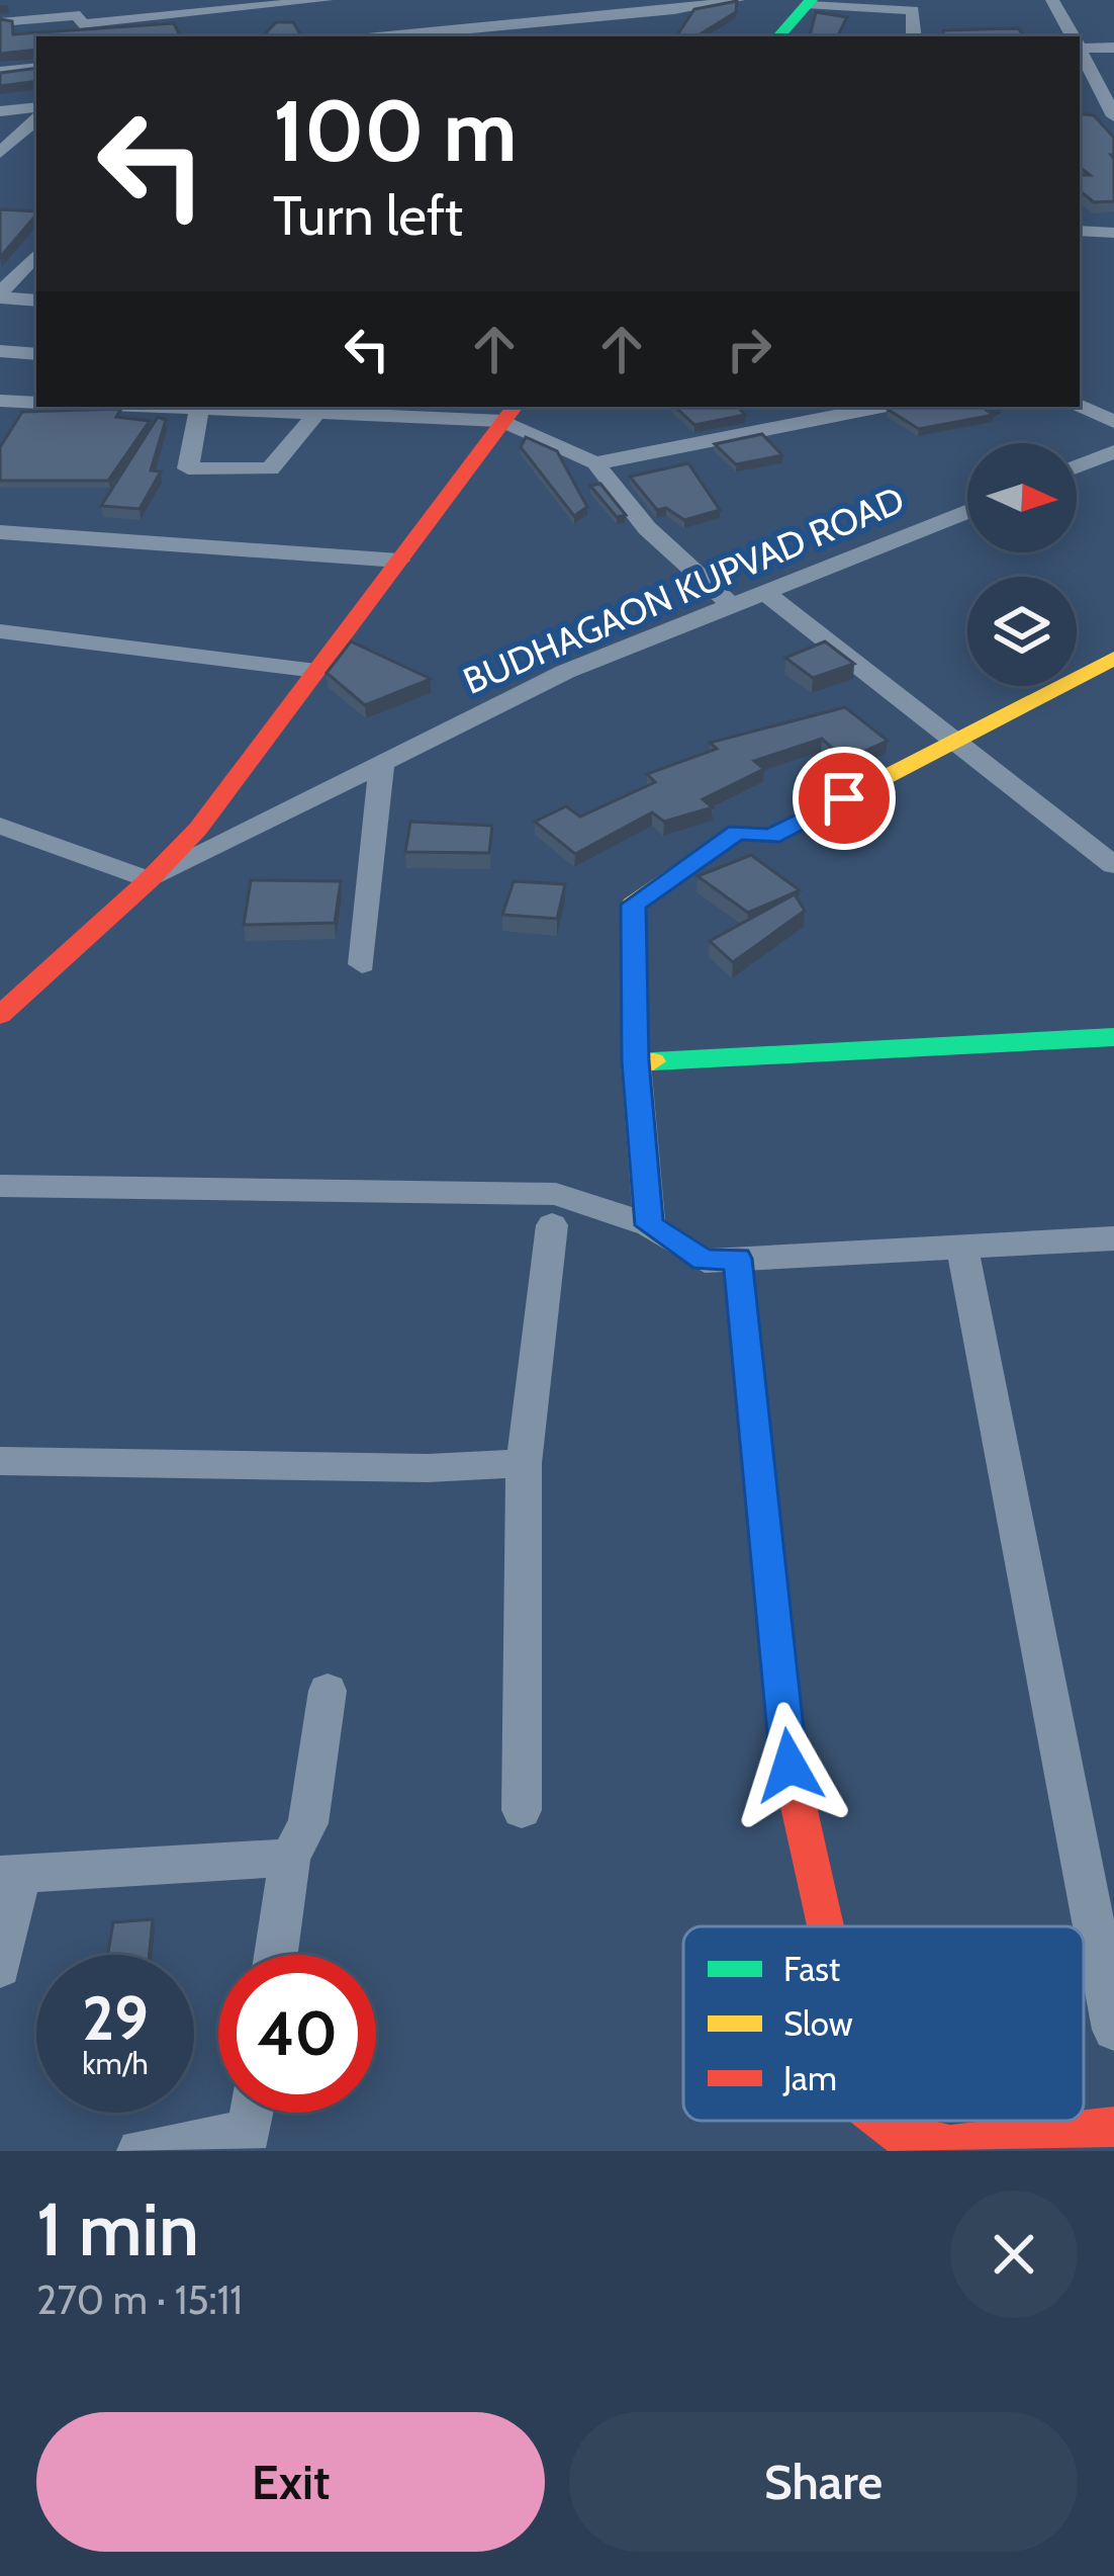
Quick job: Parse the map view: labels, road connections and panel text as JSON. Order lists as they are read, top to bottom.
{
  "streets": {
    "street": ["BUDHAGAON KUPVAD ROAD"]
  },
  "legend": ["Fast", "Slow", "Jam"],
  "north": "right",
  "page": {
    "turn": ["100 m", "Turn left"],
    "speed": "29 km/h",
    "limit": "40",
    "heading": ["1 min", "270 m · 15:11"],
    "buttons": ["Exit", "Share"]
  }
}
